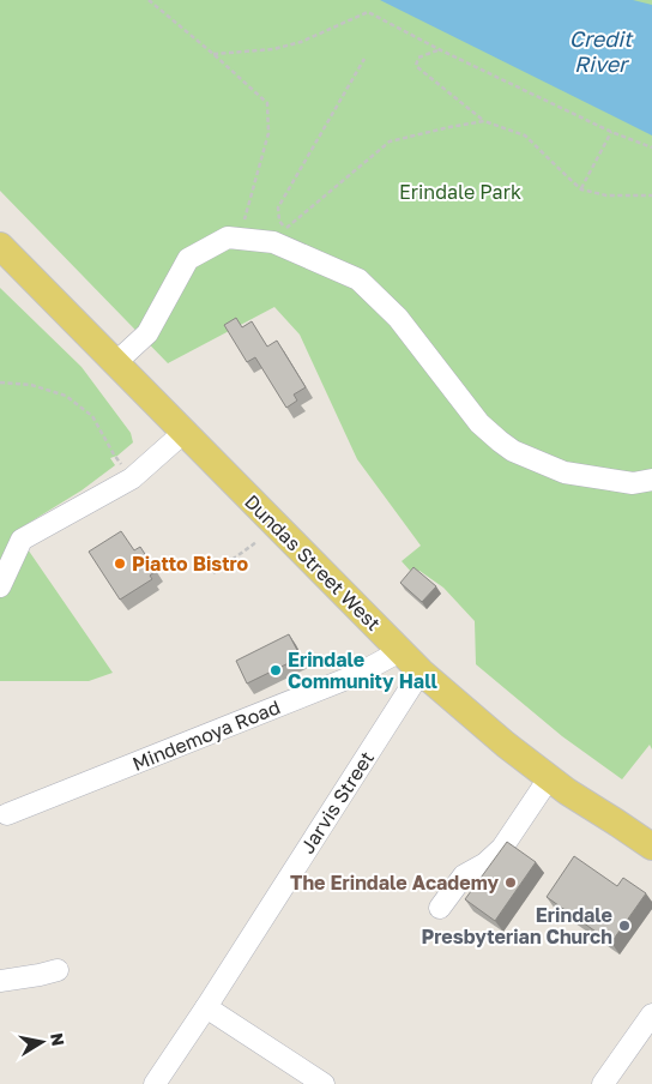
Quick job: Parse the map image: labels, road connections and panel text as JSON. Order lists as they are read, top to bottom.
{
  "streets": {
    "main road": ["Dundas Street West"],
    "street": ["Mindemoya Road", "Jarvis Street"]
  },
  "crossings": [
    ["Dundas Street West", "Mindemoya Road"],
    ["Dundas Street West", "Jarvis Street"]
  ],
  "water": ["Credit River"],
  "parks": ["Erindale Park"],
  "places": [
    "Piatto Bistro",
    "Erindale Community Hall",
    "The Erindale Academy",
    "Erindale Presbyterian Church"
  ],
  "north": "right"
}
